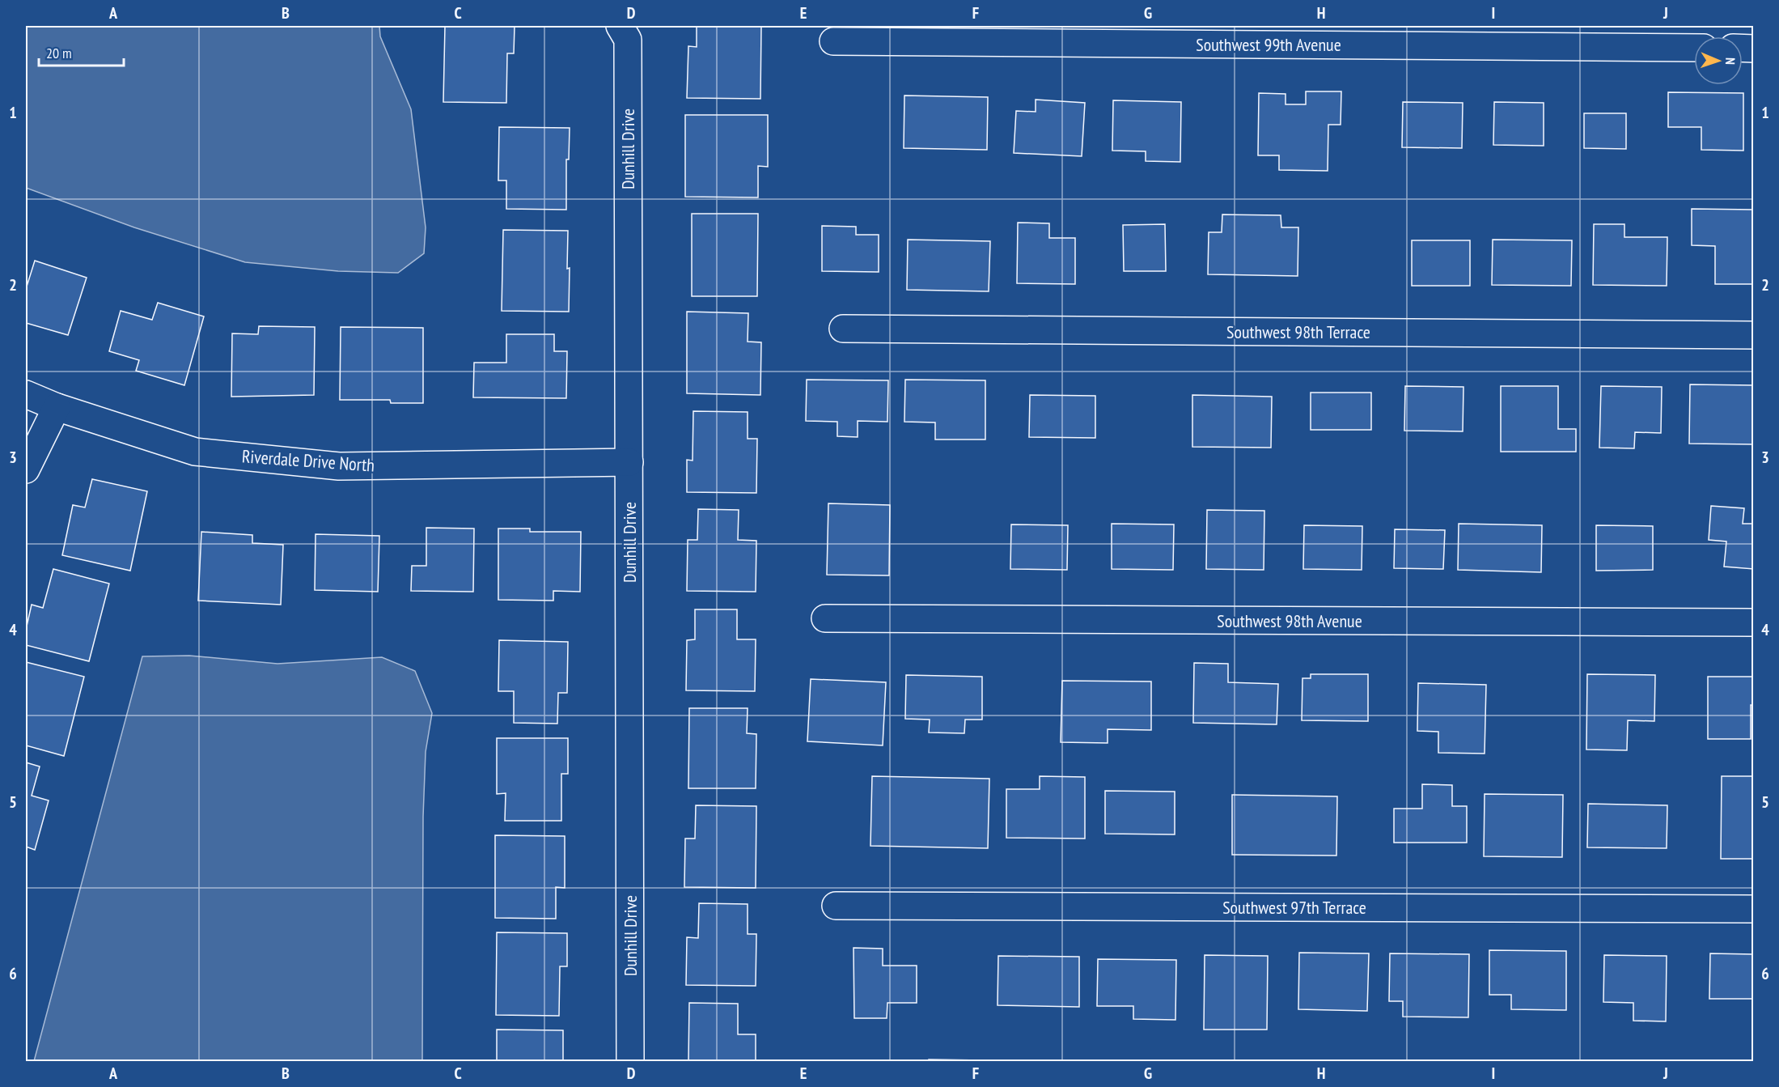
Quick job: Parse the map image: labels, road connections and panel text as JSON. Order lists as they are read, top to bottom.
{
  "streets": {
    "street": [
      "Southwest 99th Avenue",
      "Dunhill Drive",
      "Southwest 98th Terrace",
      "Riverdale Drive North",
      "Southwest 98th Avenue",
      "Southwest 97th Terrace"
    ]
  },
  "crossings": [
    ["Dunhill Drive", "Riverdale Drive North"]
  ],
  "scale_bar": "20 m",
  "north": "right",
  "grid": {
    "columns": [
      "A",
      "B",
      "C",
      "D",
      "E",
      "F",
      "G",
      "H",
      "I",
      "J"
    ],
    "rows": [
      "1",
      "2",
      "3",
      "4",
      "5",
      "6"
    ]
  }
}
